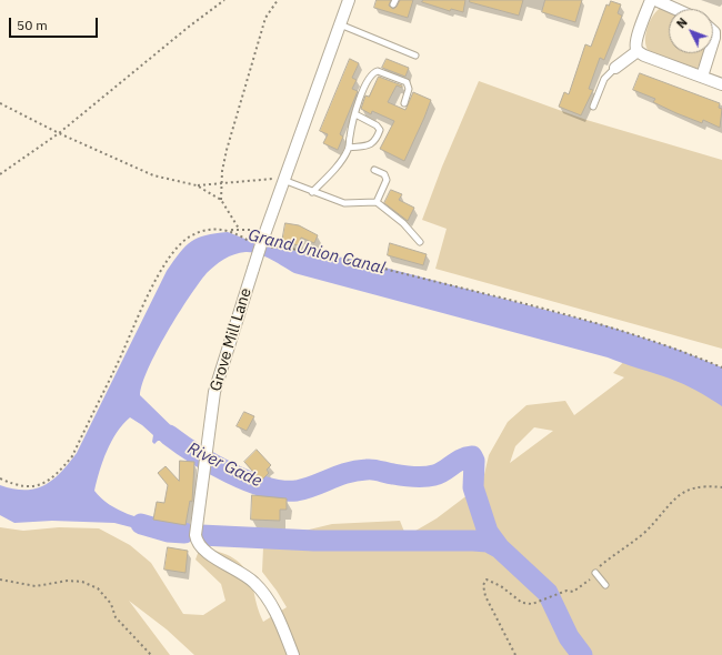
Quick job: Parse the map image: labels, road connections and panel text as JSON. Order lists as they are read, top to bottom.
{
  "streets": {
    "street": ["Grove Mill Lane"]
  },
  "water": ["Grand Union Canal", "River Gade"],
  "scale_bar": "50 m",
  "north": "top left"
}
